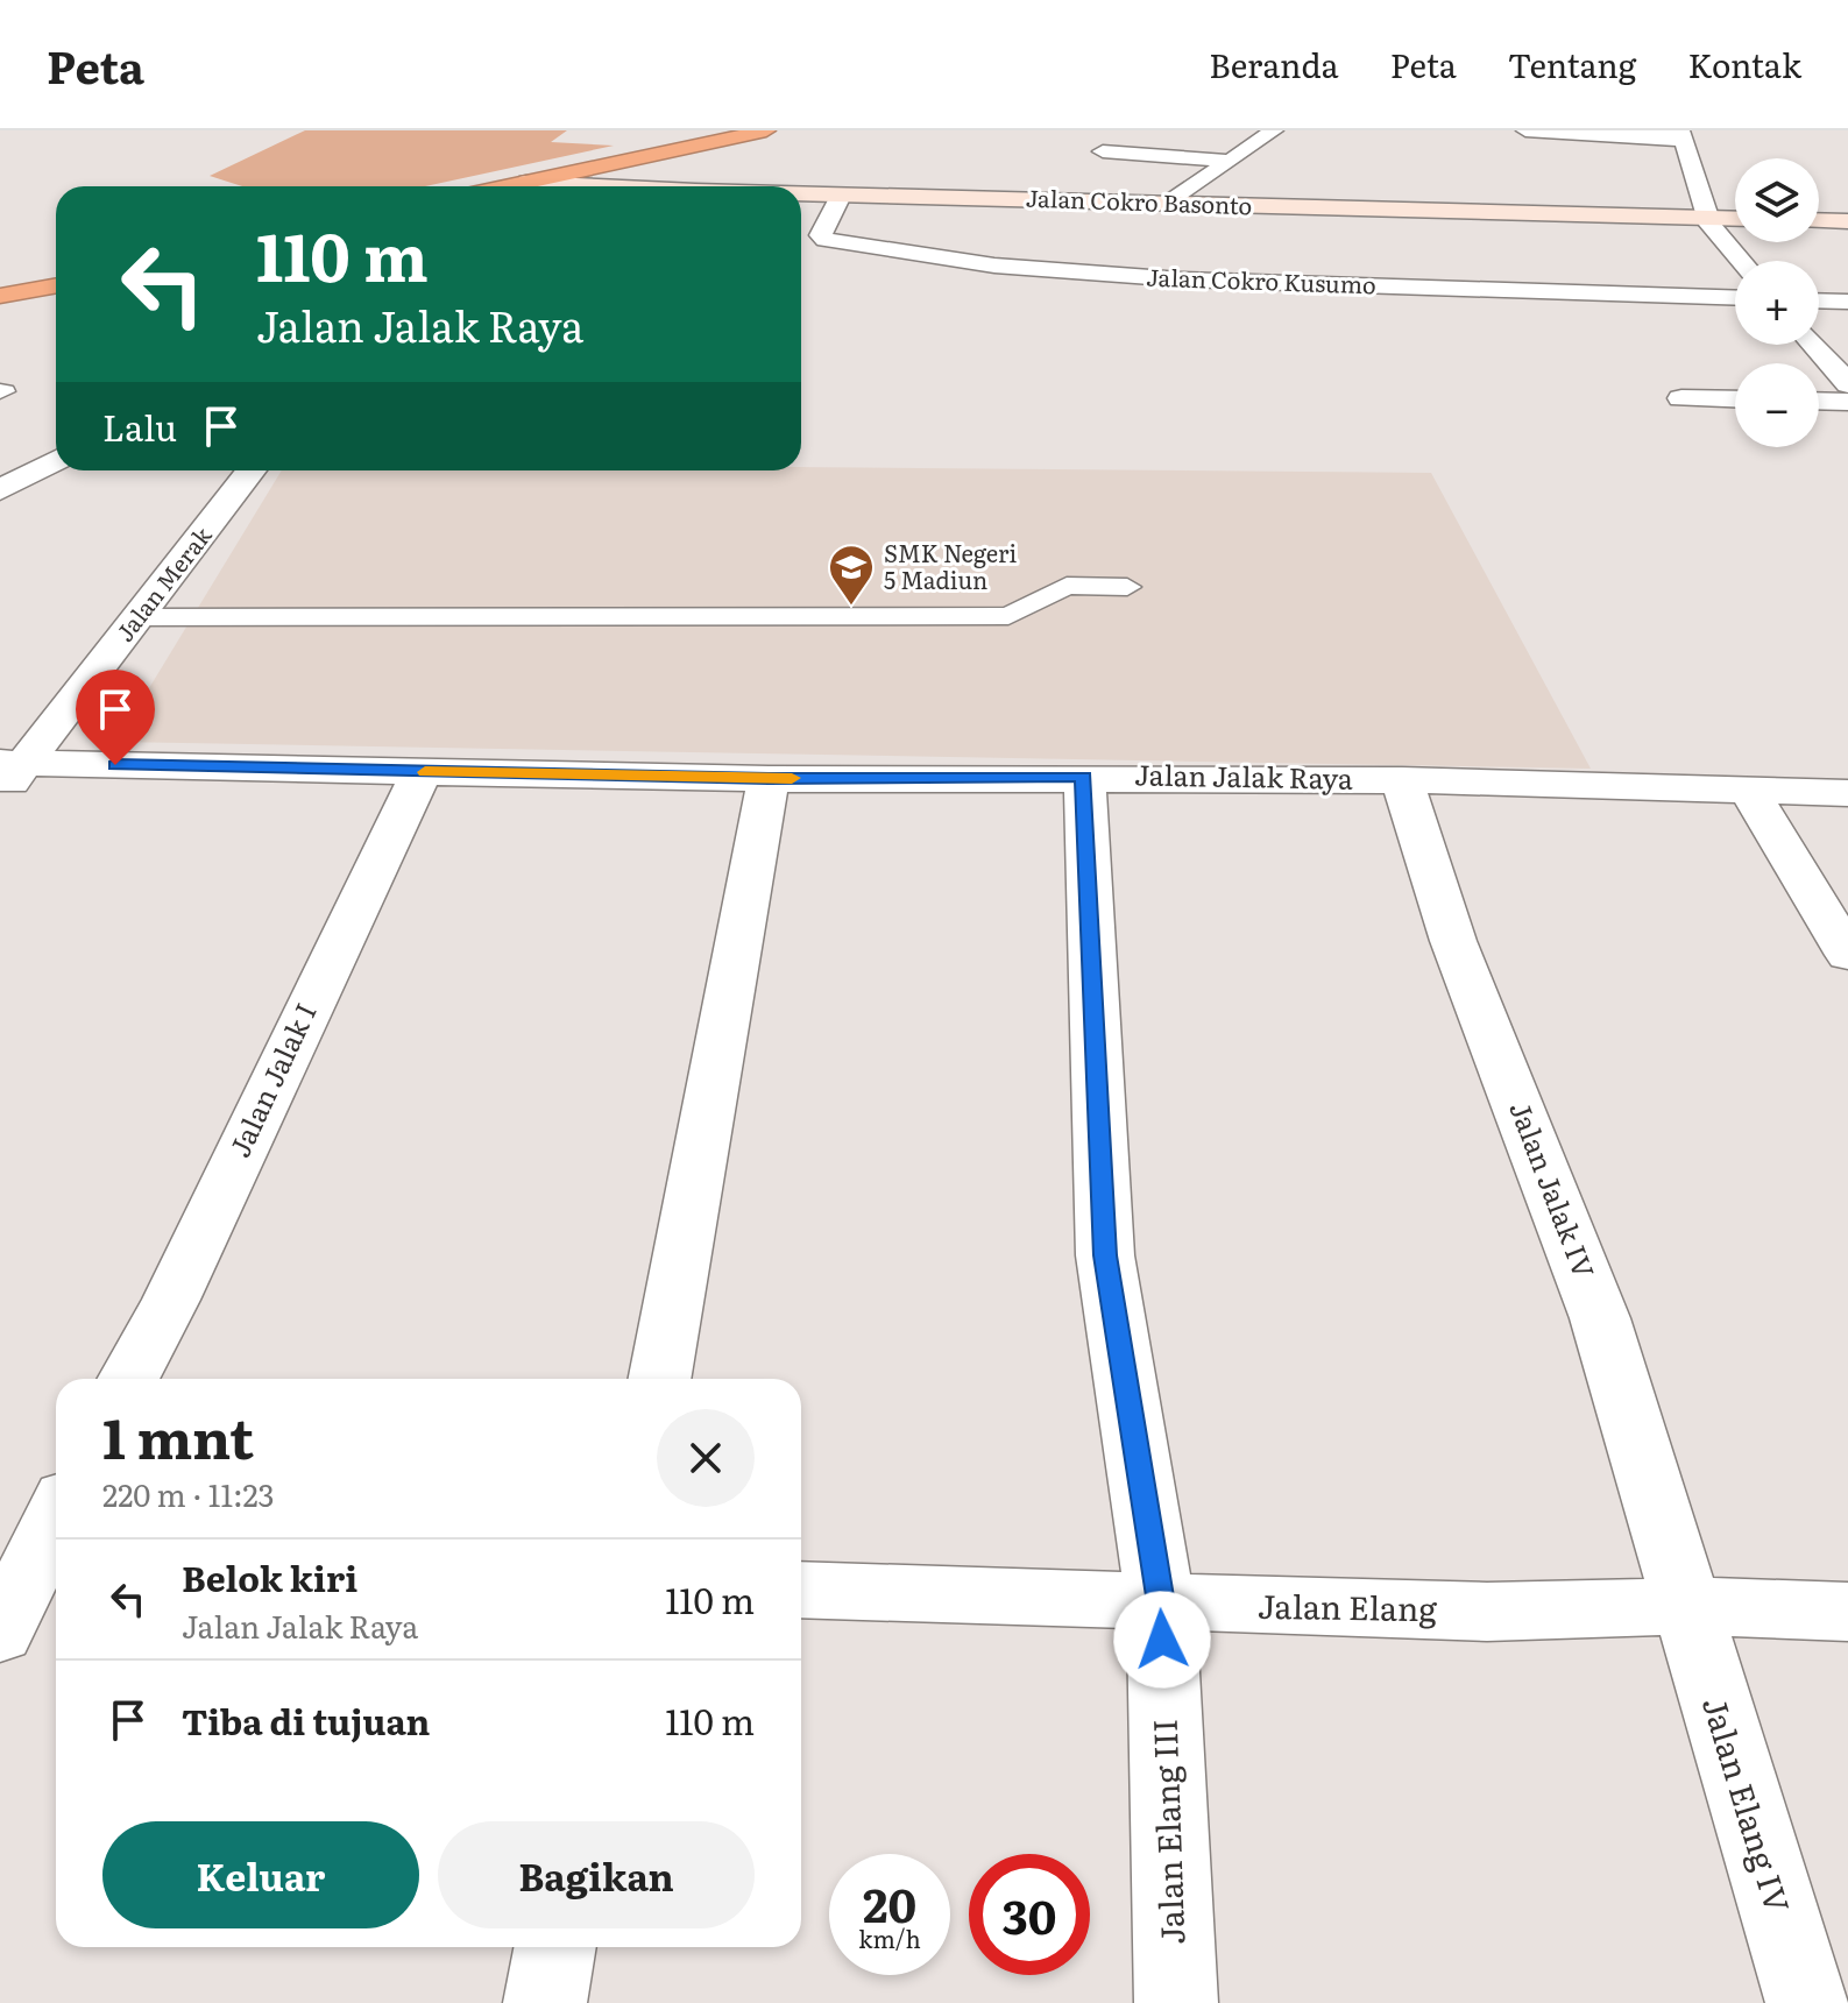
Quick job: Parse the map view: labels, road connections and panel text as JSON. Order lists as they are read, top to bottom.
{
  "streets": {
    "street": [
      "Jalan Cokro Basonto",
      "Jalan Cokro Kusumo",
      "Jalan Merak",
      "Jalan Jalak Raya",
      "Jalan Jalak I",
      "Jalan Jalak IV",
      "Jalan Elang",
      "Jalan Elang IV",
      "Jalan Elang III"
    ]
  },
  "crossings": [
    ["Jalan Cokro Basonto", "Jalan Cokro Kusumo"],
    ["Jalan Merak", "Jalan Jalak Raya"],
    ["Jalan Jalak Raya", "Jalan Jalak I"],
    ["Jalan Jalak Raya", "Jalan Jalak IV"],
    ["Jalan Jalak Raya", "Jalan Elang III"],
    ["Jalan Jalak IV", "Jalan Elang"],
    ["Jalan Jalak IV", "Jalan Elang IV"],
    ["Jalan Elang", "Jalan Elang IV"],
    ["Jalan Elang", "Jalan Elang III"]
  ],
  "places": {
    "school or university": ["SMK Negeri 5 Madiun"]
  },
  "page": {
    "header": "Peta",
    "nav": [
      "Beranda",
      "Peta",
      "Tentang",
      "Kontak"
    ],
    "map_buttons": ["+", "−"],
    "turn": ["110 m", "Jalan Jalak Raya"],
    "then": "Lalu",
    "heading": ["1 mnt", "220 m · 11:23"],
    "list": [
      {
        "name": "Belok kiri",
        "note": "Jalan Jalak Raya",
        "value": "110 m"
      },
      {
        "name": "Tiba di tujuan",
        "value": "110 m"
      }
    ],
    "buttons": ["Keluar", "Bagikan"],
    "speed": "20 km/h",
    "limit": "30"
  }
}
